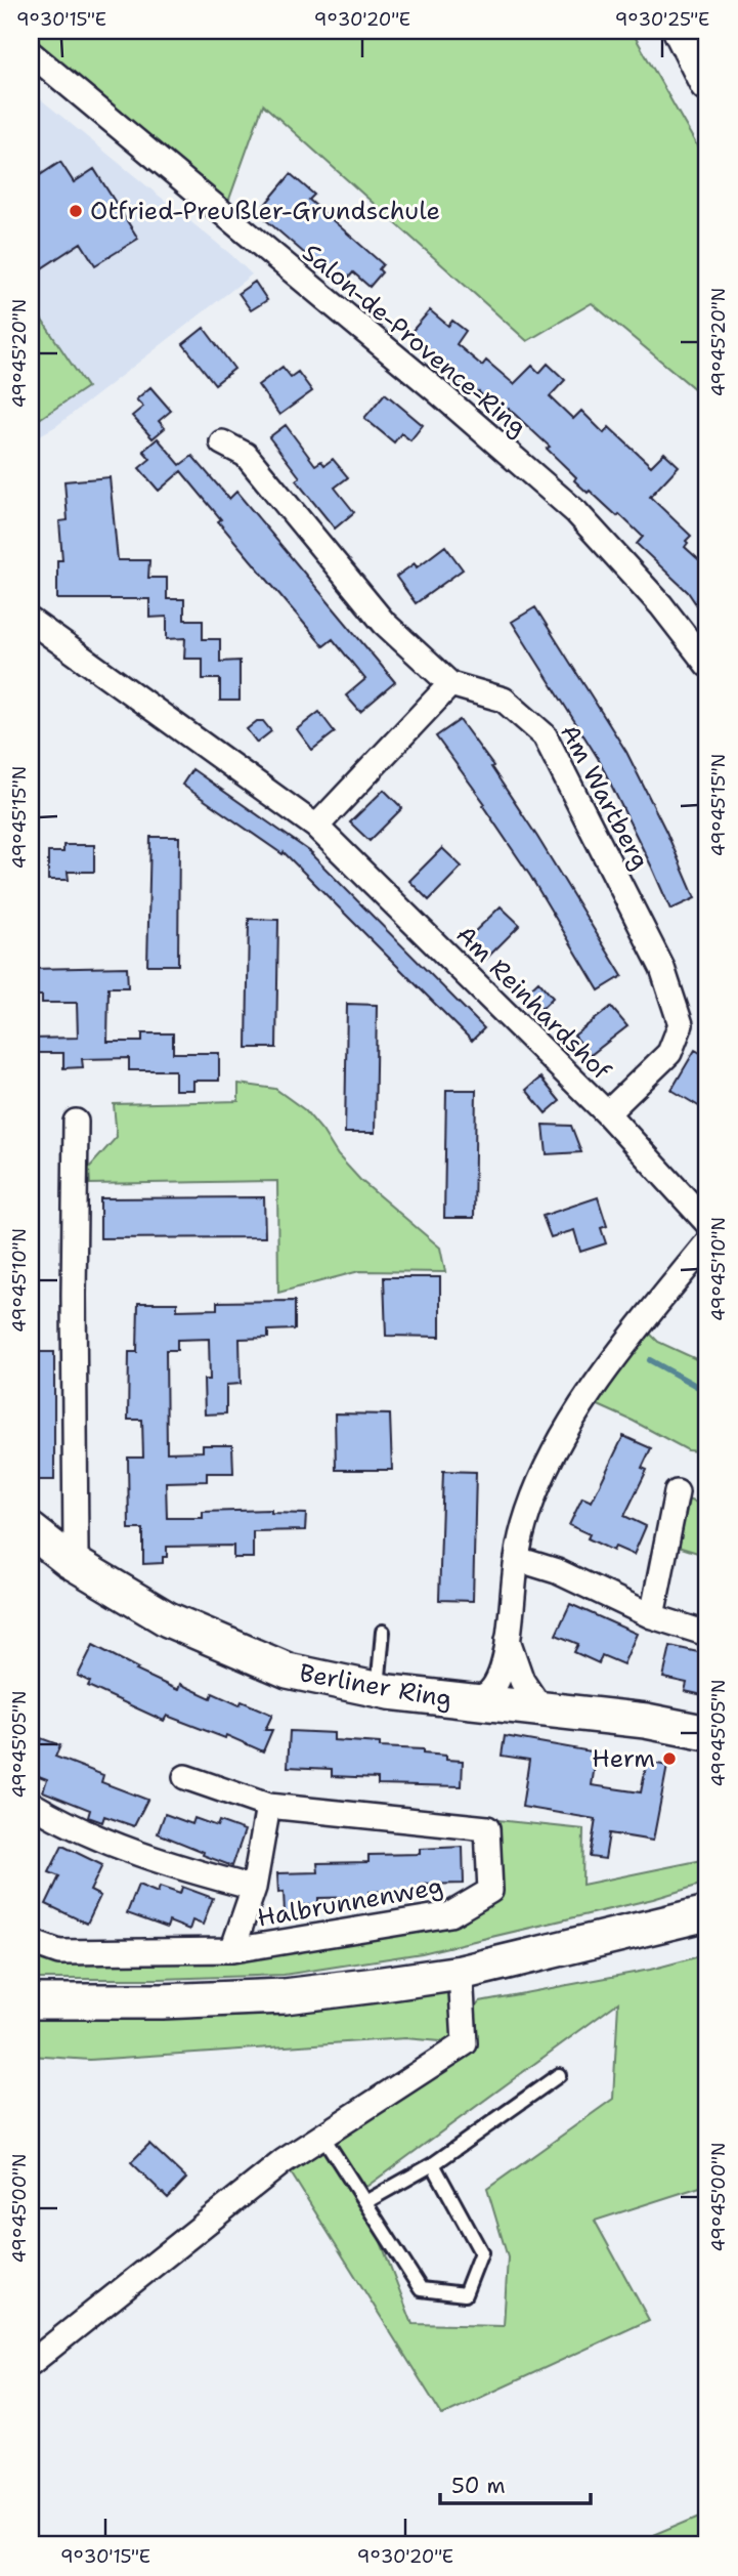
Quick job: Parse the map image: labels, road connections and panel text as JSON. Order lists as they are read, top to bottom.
{
  "streets": {
    "main road": ["Berliner Ring"],
    "street": [
      "Salon-de-Provence-Ring",
      "Am Wartberg",
      "Am Reinhardshof",
      "Halbrunnenweg"
    ]
  },
  "crossings": [
    ["Am Wartberg", "Am Reinhardshof"]
  ],
  "places": ["Otfried-Preußler-Grundschule", "Herm"],
  "scale_bar": "50 m",
  "coordinates": [
    "9°30'15\"E",
    "9°30'20\"E",
    "9°30'25\"E",
    "49°45'20\"N",
    "49°45'15\"N",
    "49°45'10\"N",
    "49°45'05\"N",
    "49°45'00\"N"
  ]
}
